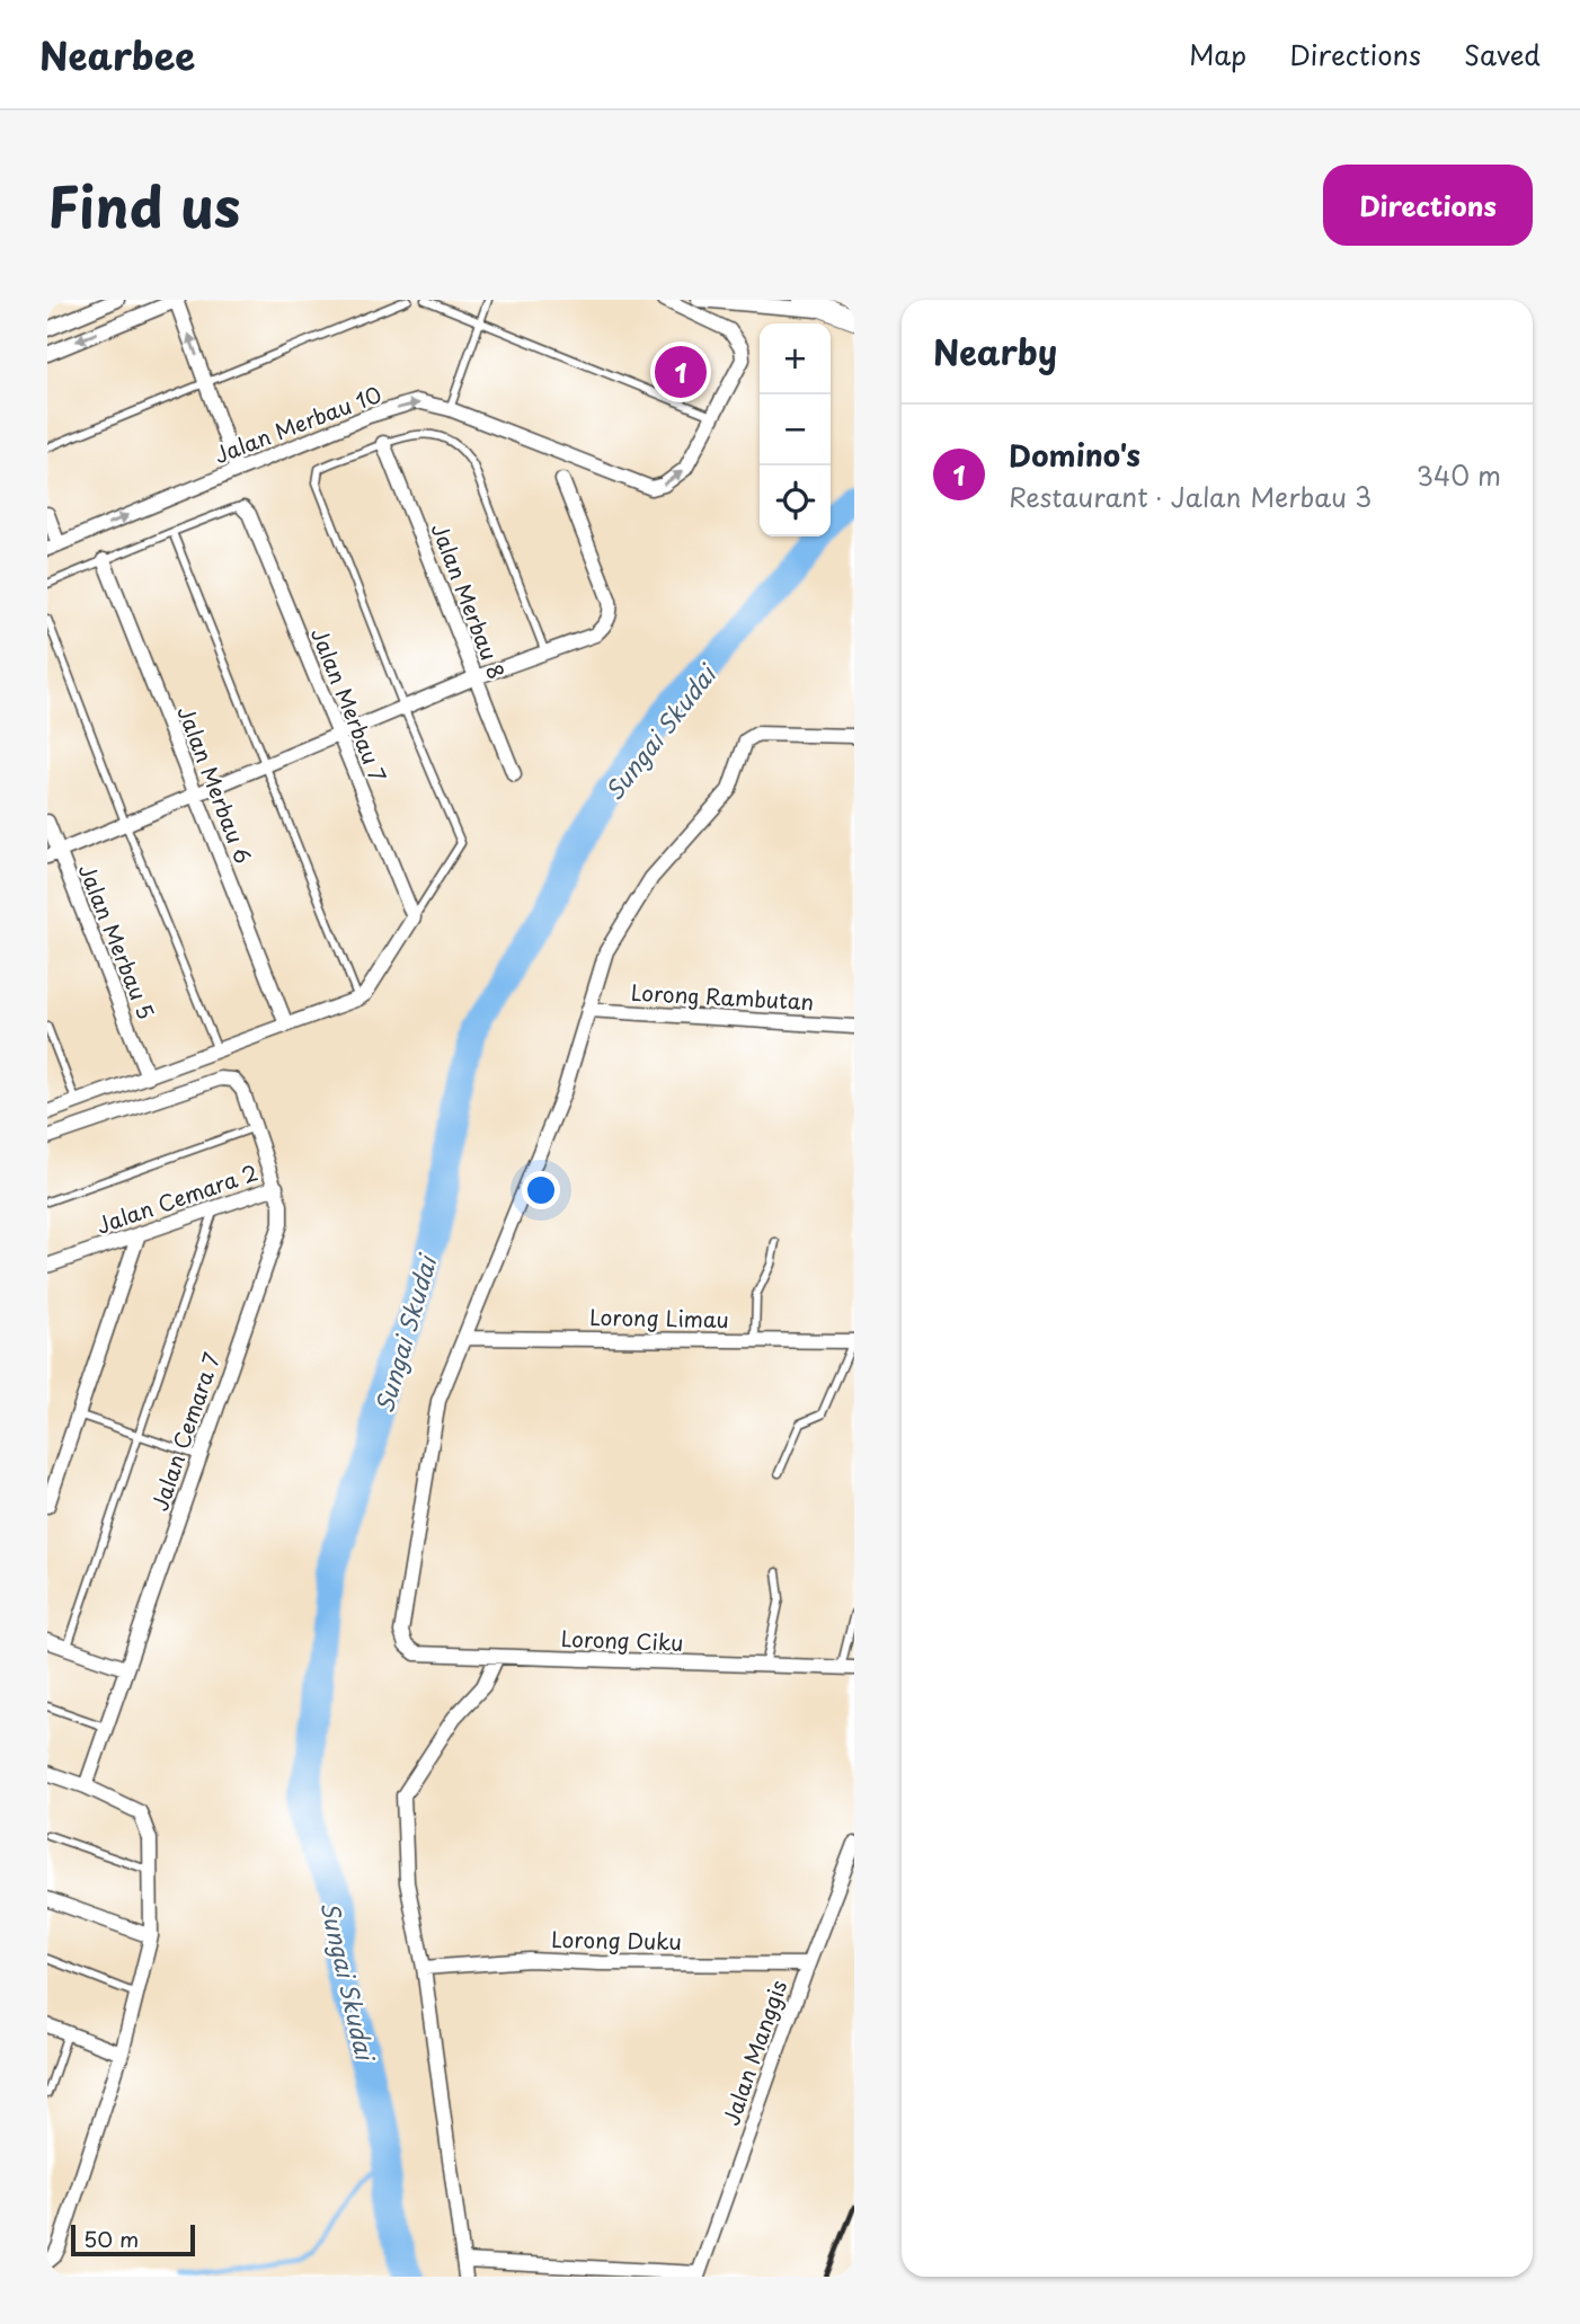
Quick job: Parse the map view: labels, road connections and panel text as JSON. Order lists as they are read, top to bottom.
{
  "streets": {
    "street": [
      "Jalan Merbau 10",
      "Jalan Merbau 8",
      "Jalan Merbau 7",
      "Jalan Merbau 6",
      "Jalan Merbau 5",
      "Lorong Rambutan",
      "Jalan Cemara 2",
      "Lorong Limau",
      "Jalan Cemara 7",
      "Lorong Ciku",
      "Lorong Duku",
      "Jalan Manggis"
    ]
  },
  "crossings": [
    ["Jalan Cemara 2", "Jalan Cemara 7"],
    ["Lorong Limau", "Lorong Ciku"],
    ["Lorong Duku", "Jalan Manggis"]
  ],
  "one_way": ["Jalan Merbau 10"],
  "water": ["Sungai Skudai"],
  "scale_bar": "50 m",
  "page": {
    "header": "Nearbee",
    "nav": ["Map", "Directions", "Saved"],
    "title": "Find us",
    "buttons": "Directions",
    "heading": "Nearby",
    "map_buttons": ["+", "−"],
    "pins": "1",
    "list": [
      {
        "mark": "1",
        "name": "Domino's",
        "note": "Restaurant · Jalan Merbau 3",
        "value": "340 m"
      }
    ],
    "scale": "50 m"
  }
}
